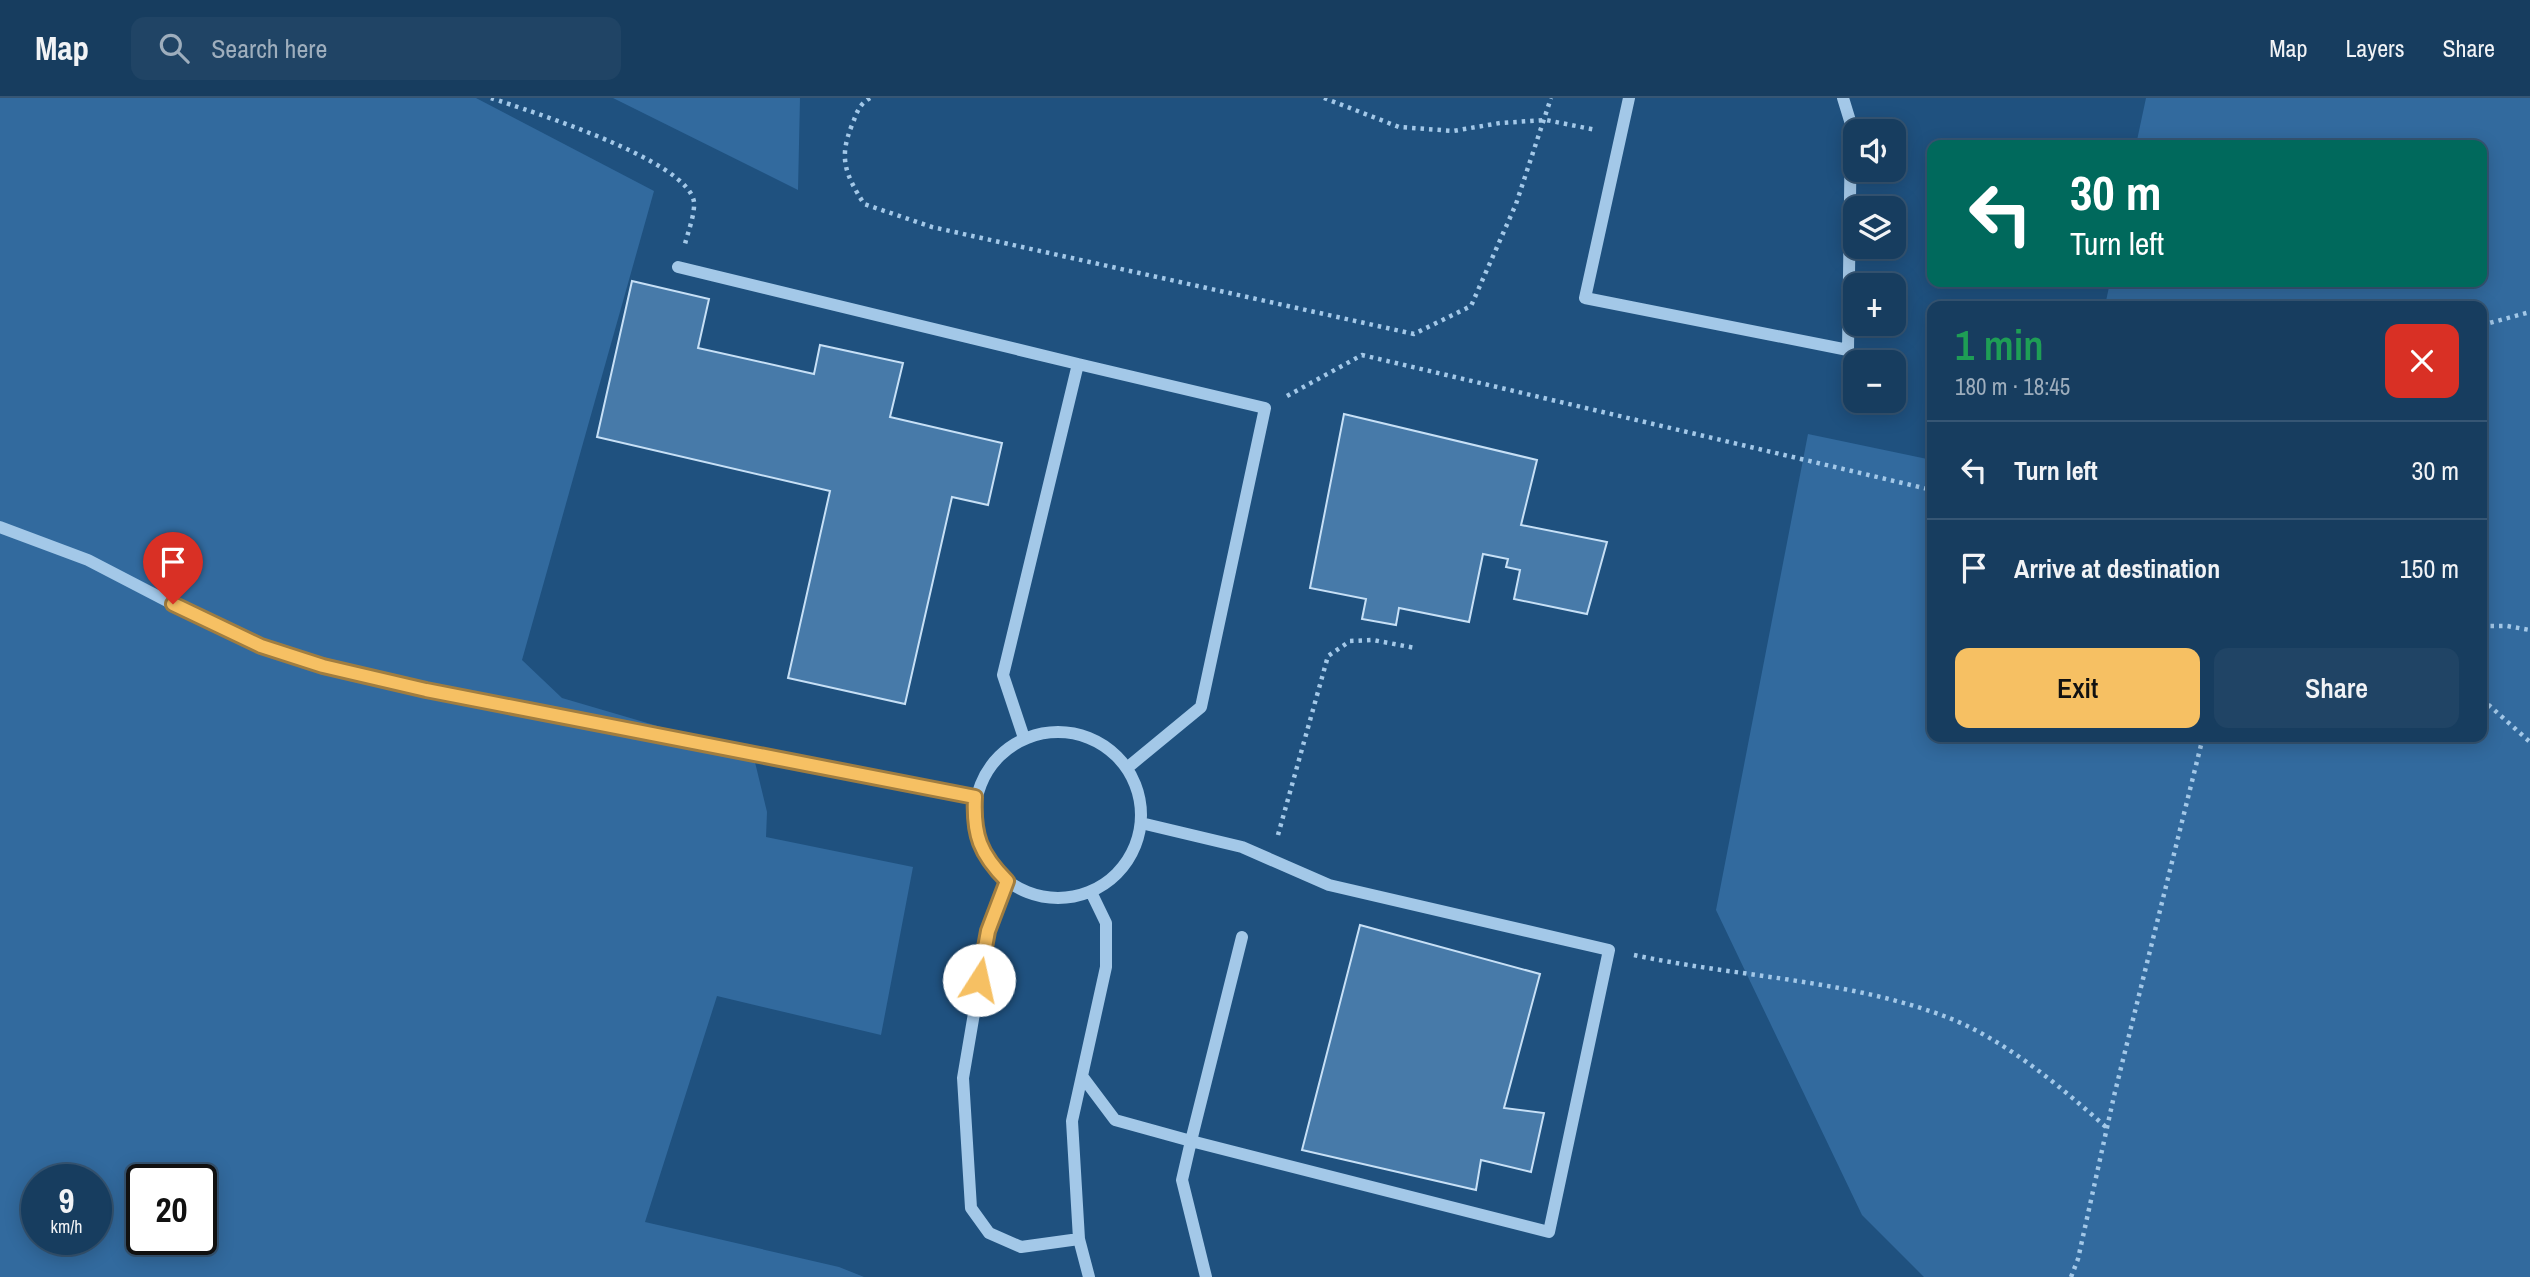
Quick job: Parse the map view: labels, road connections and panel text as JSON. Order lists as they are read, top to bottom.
{
  "page": {
    "header": "Map",
    "search": "Search here",
    "nav": ["Map", "Layers", "Share"],
    "map_buttons": ["+", "−"],
    "turn": ["30 m", "Turn left"],
    "heading": ["1 min", "180 m · 18:45"],
    "list": [
      {
        "name": "Turn left",
        "value": "30 m"
      },
      {
        "name": "Arrive at destination",
        "value": "150 m"
      }
    ],
    "buttons": ["Exit", "Share"],
    "speed": "9 km/h",
    "limit": "20"
  }
}
